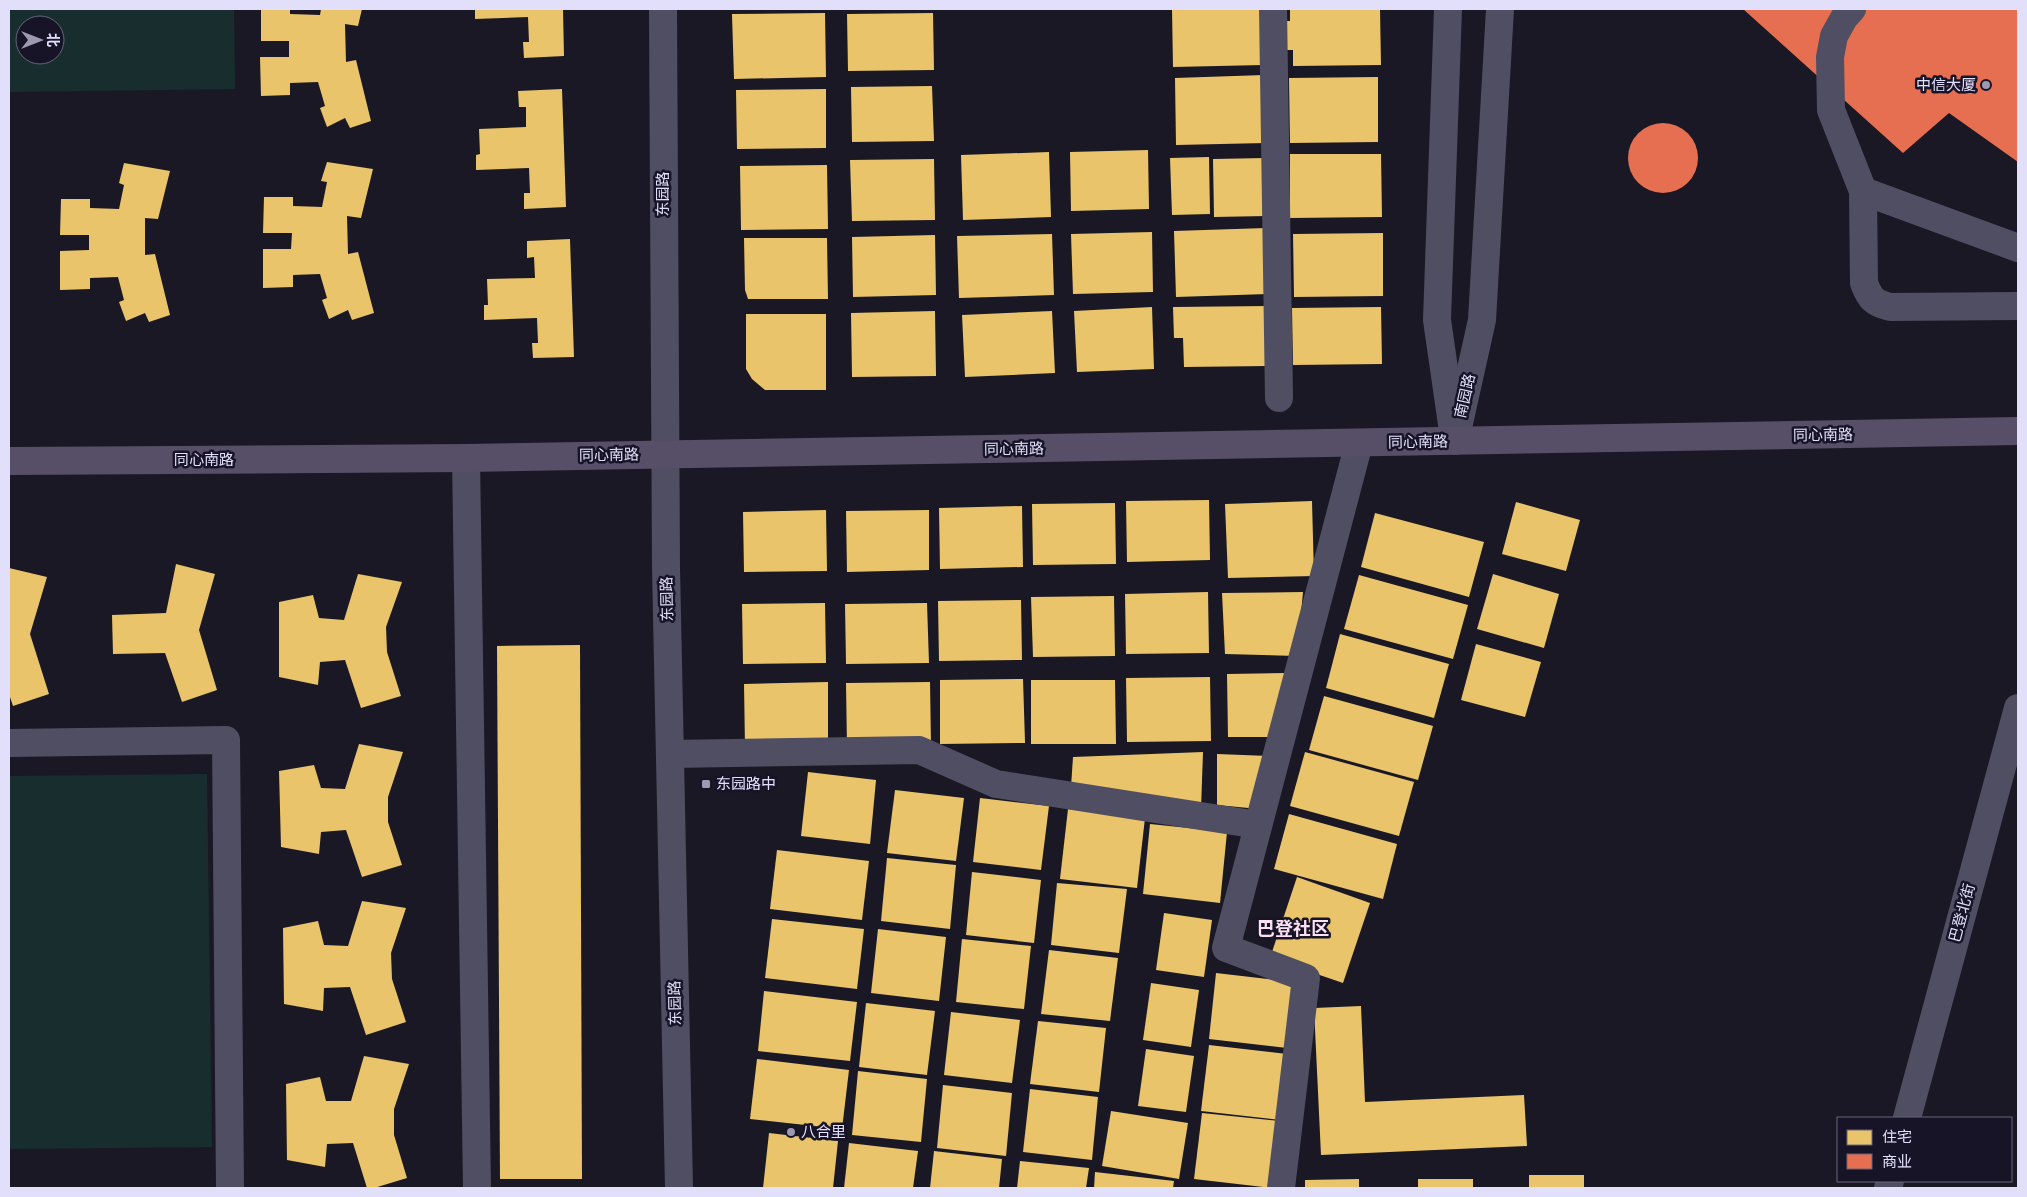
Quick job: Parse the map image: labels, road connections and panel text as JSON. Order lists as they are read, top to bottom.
{
  "streets": {
    "main road": ["同心南路"],
    "street": ["东园路", "南园路", "巴登北街"]
  },
  "crossings": [
    ["东园路", "同心南路"],
    ["南园路", "同心南路"]
  ],
  "districts": ["巴登社区"],
  "places": {
    "other": ["中信大厦", "八合里"],
    "transit": ["东园路中"]
  },
  "legend": ["住宅", "商业"],
  "north": "right"
}
